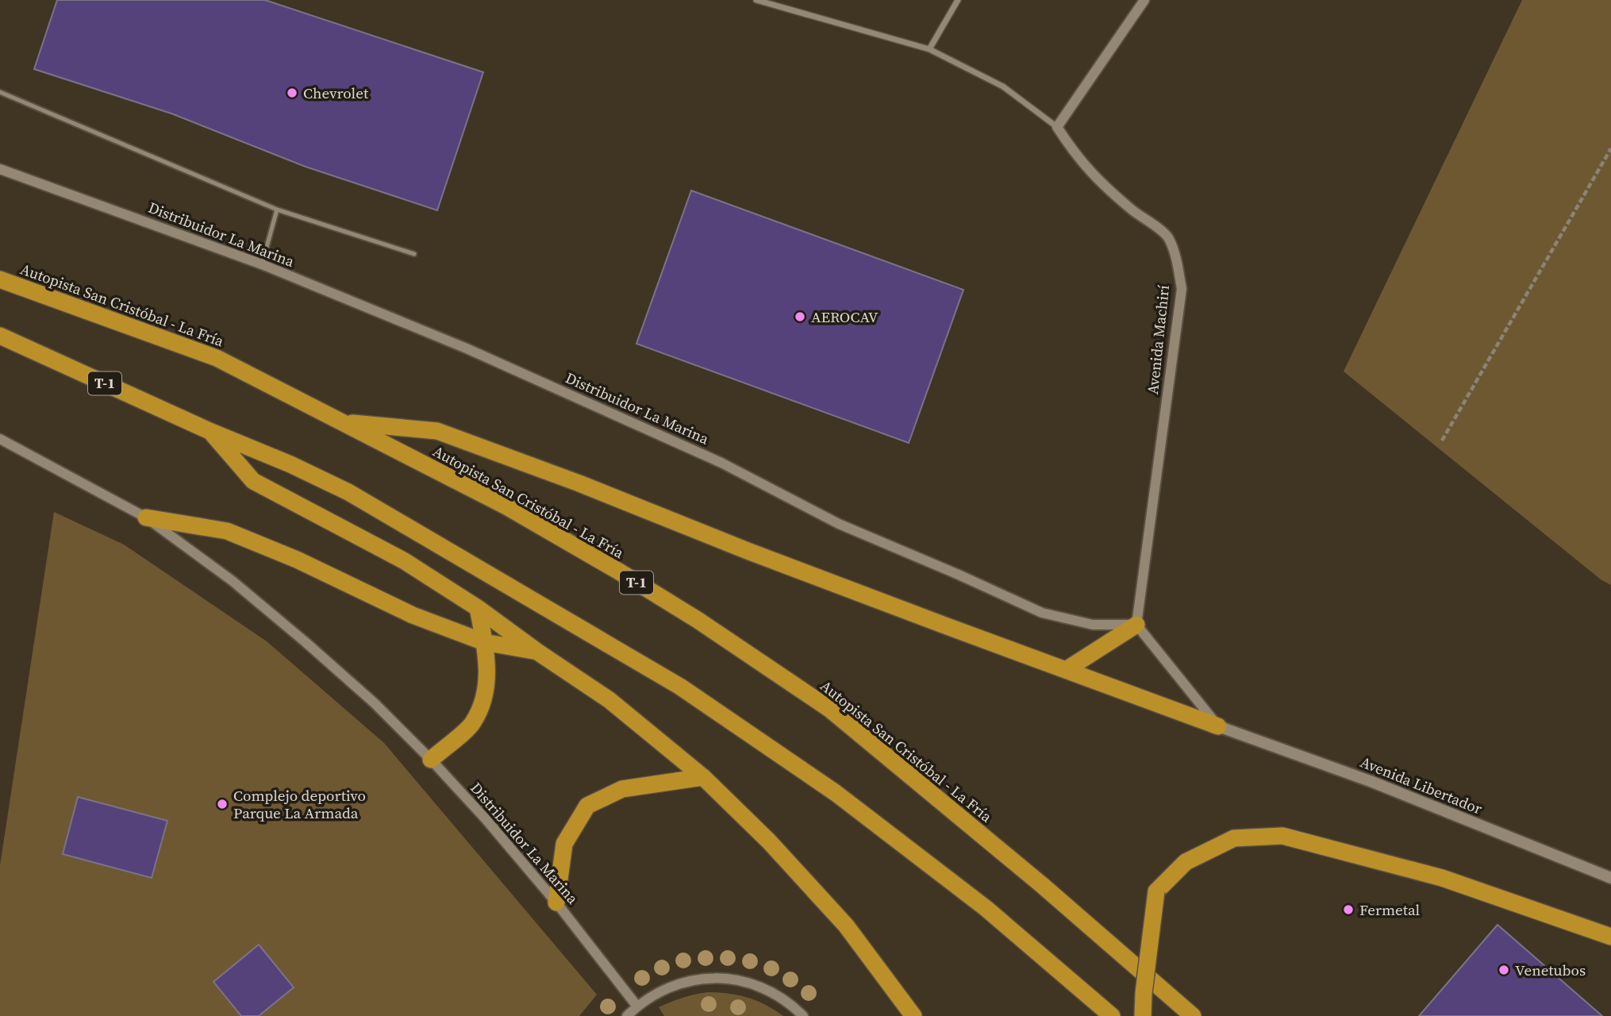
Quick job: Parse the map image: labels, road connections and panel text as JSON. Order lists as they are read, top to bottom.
{
  "streets": {
    "highway": ["Autopista San Cristóbal - La Fría", "T-1"],
    "main road": ["Avenida Libertador"],
    "street": ["Distribuidor La Marina", "Avenida Machirí"]
  },
  "crossings": [
    ["Distribuidor La Marina", "Avenida Machirí"]
  ],
  "places": [
    "Chevrolet",
    "AEROCAV",
    "Complejo deportivo Parque La Armada",
    "Fermetal",
    "Venetubos"
  ]
}
